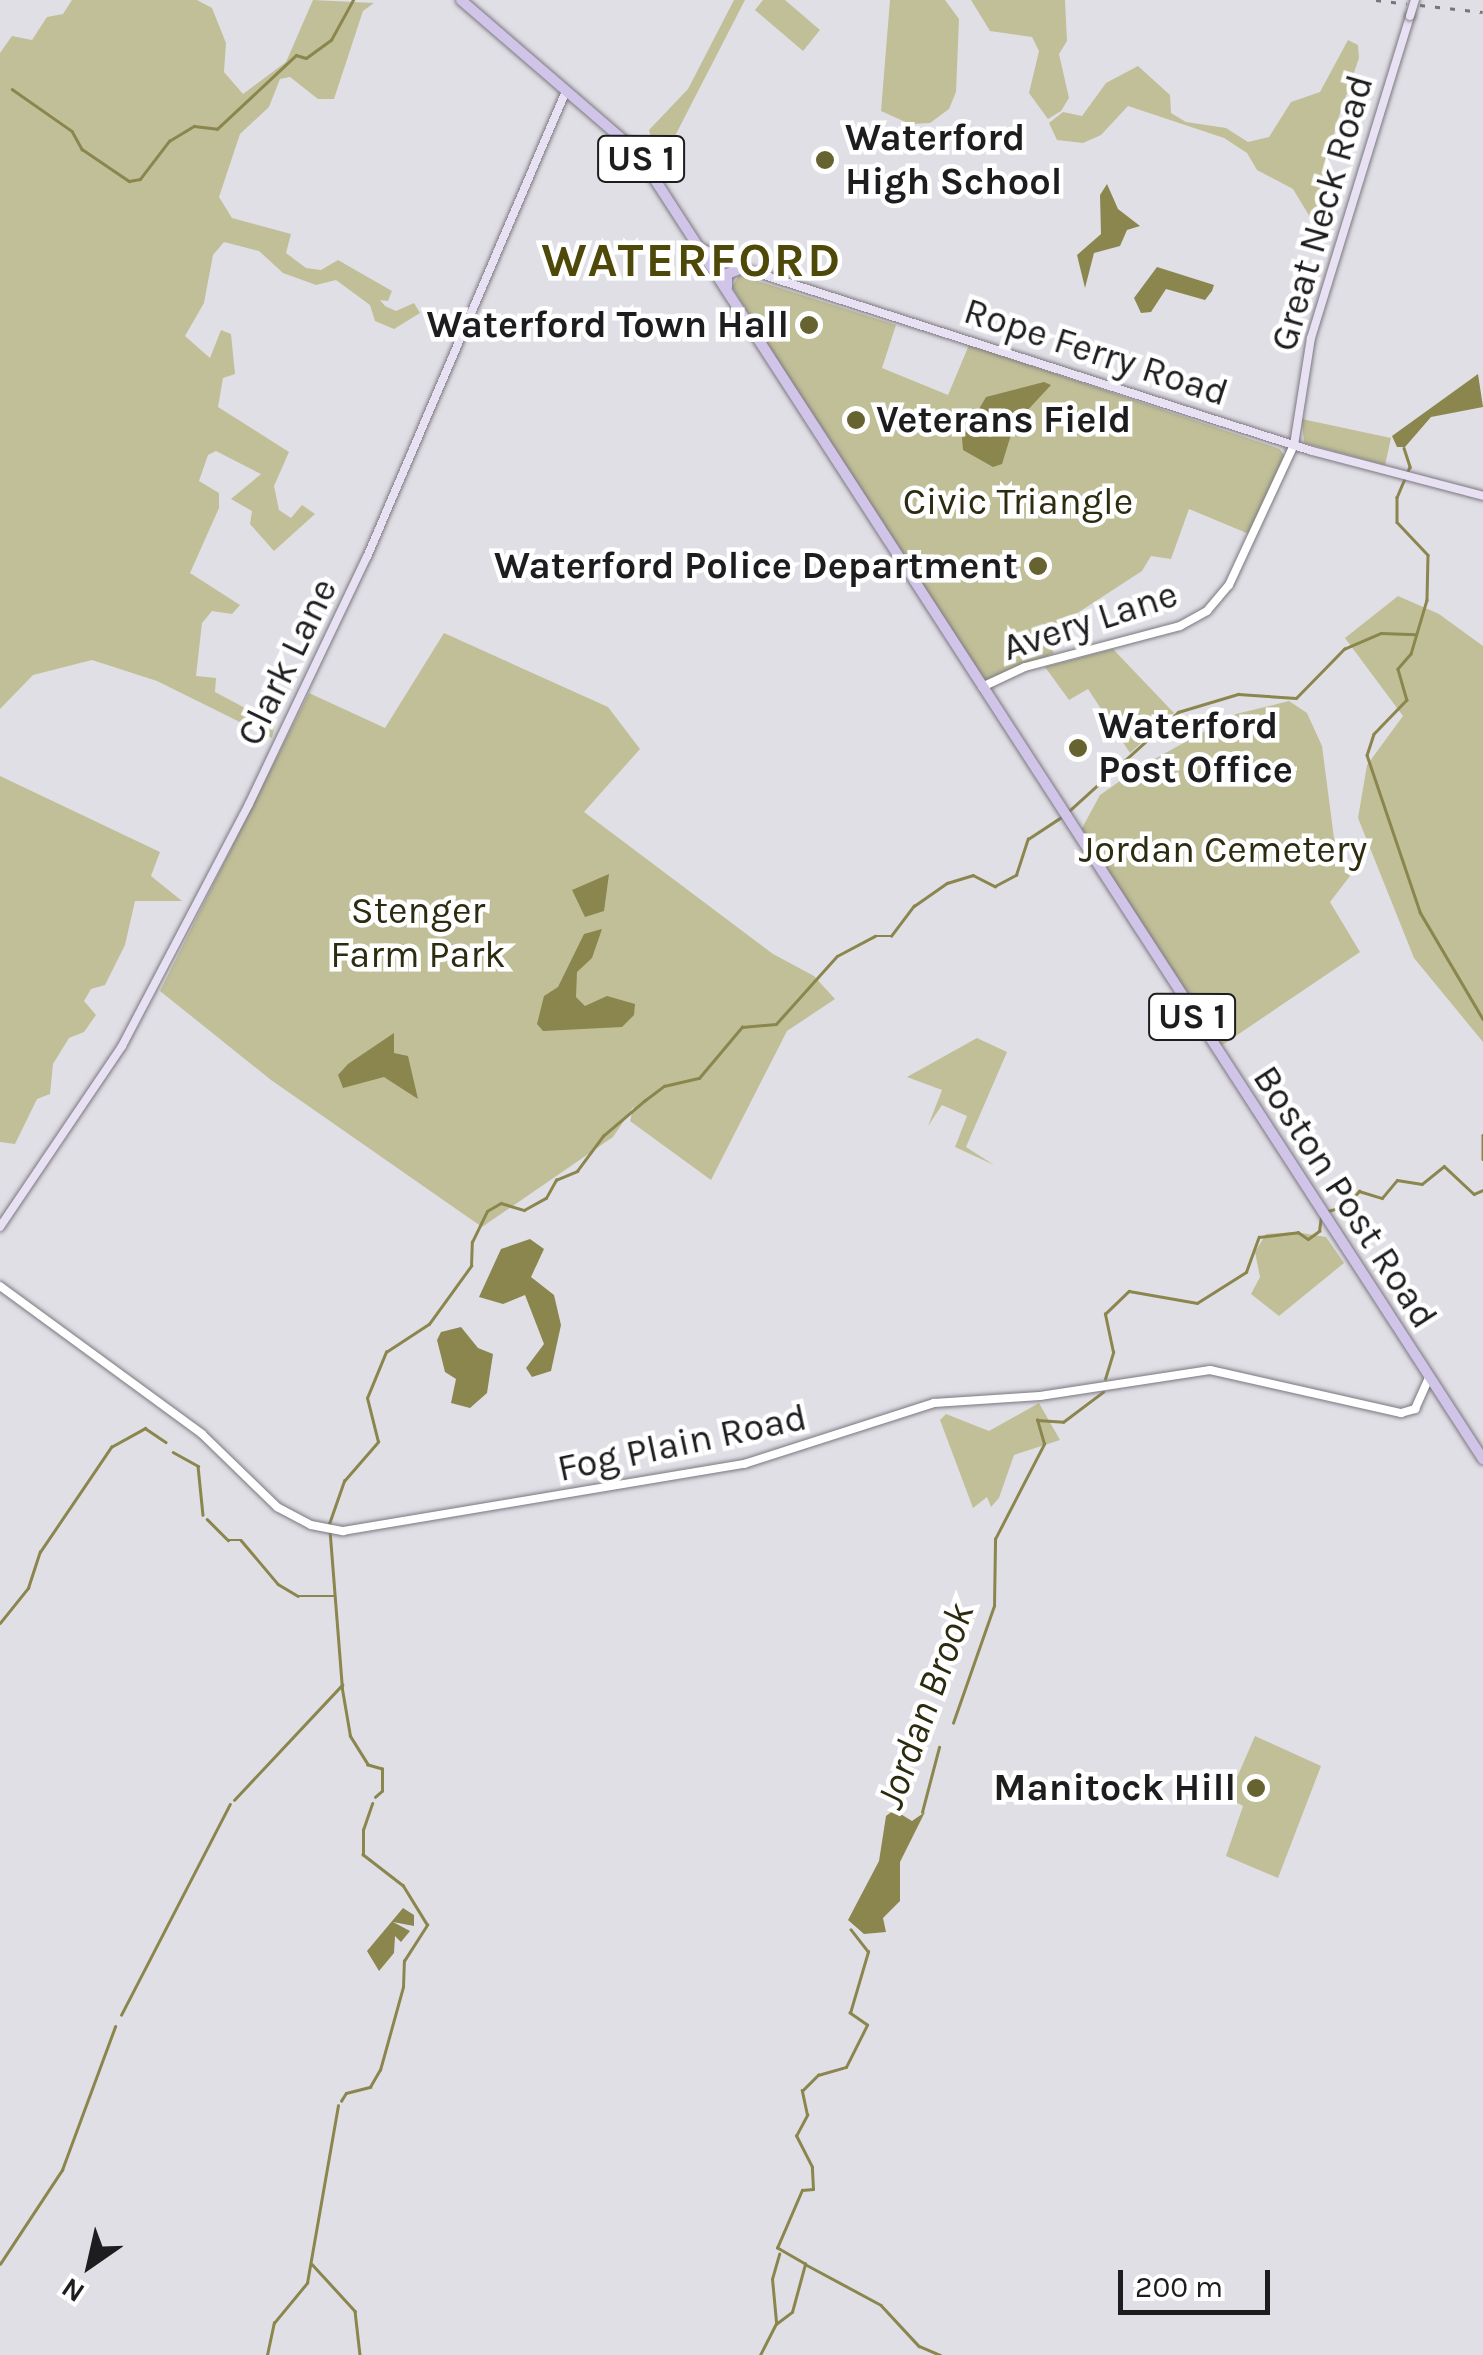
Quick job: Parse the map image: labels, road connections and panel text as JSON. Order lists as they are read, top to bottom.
{
  "streets": {
    "main road": [
      "US 1",
      "Great Neck Road",
      "Rope Ferry Road",
      "Clark Lane",
      "Boston Post Road"
    ],
    "street": ["Avery Lane", "Fog Plain Road"]
  },
  "crossings": [
    ["Great Neck Road", "Rope Ferry Road"],
    ["Great Neck Road", "Avery Lane"],
    ["Rope Ferry Road", "Avery Lane"],
    ["Rope Ferry Road", "Boston Post Road"],
    ["Avery Lane", "Boston Post Road"],
    ["Clark Lane", "Boston Post Road"],
    ["Boston Post Road", "Fog Plain Road"]
  ],
  "districts": ["WATERFORD"],
  "water": ["Jordan Brook"],
  "parks": ["Civic Triangle", "Jordan Cemetery", "Stenger Farm Park"],
  "places": [
    "Waterford High School",
    "Waterford Town Hall",
    "Veterans Field",
    "Waterford Police Department",
    "Waterford Post Office",
    "Manitock Hill"
  ],
  "scale_bar": "200 m",
  "north": "bottom left"
}
